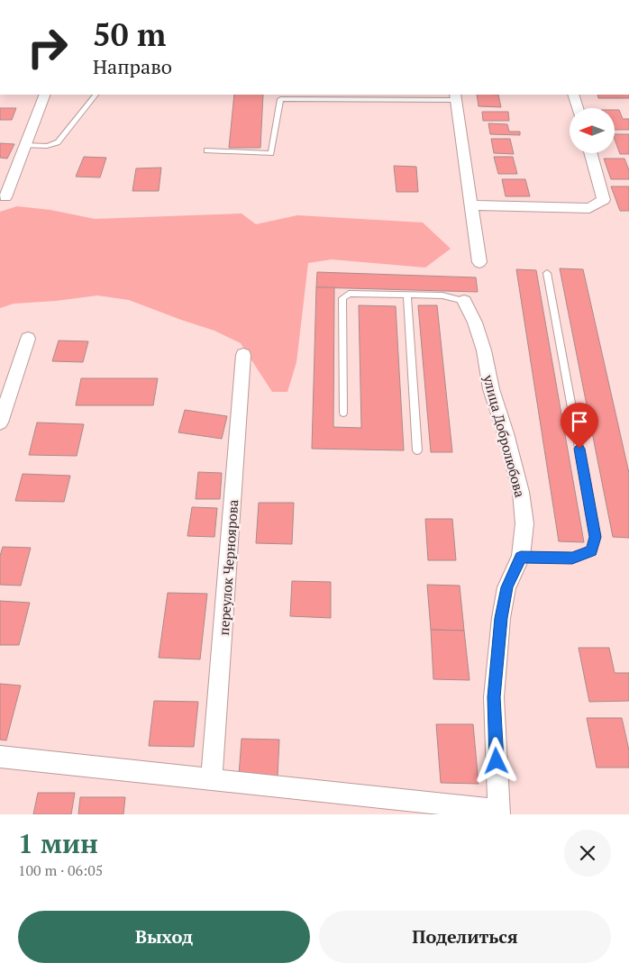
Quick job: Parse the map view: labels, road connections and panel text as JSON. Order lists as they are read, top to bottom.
{
  "streets": {
    "street": ["улица Добролюбова", "переулок Черноярова"]
  },
  "north": "left",
  "page": {
    "turn": ["50 m", "Направо"],
    "heading": ["1 мин", "100 m · 06:05"],
    "buttons": ["Выход", "Поделиться"]
  }
}
